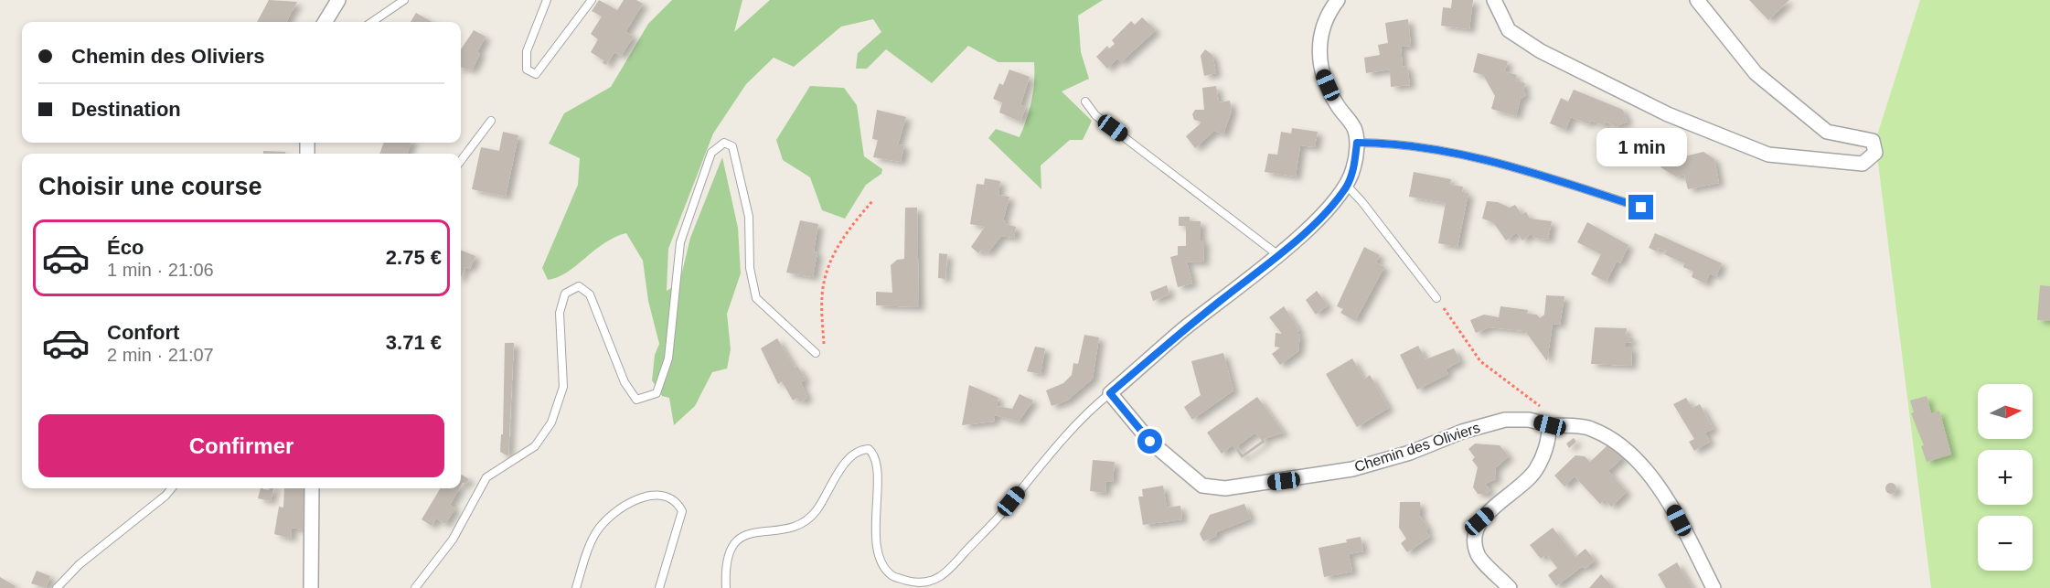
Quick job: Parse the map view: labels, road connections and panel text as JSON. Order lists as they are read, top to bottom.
{
  "streets": {
    "street": ["Chemin des Oliviers"]
  },
  "north": "right",
  "page": {
    "banner": ["Chemin des Oliviers", "Destination"],
    "bubble": "1 min",
    "heading": "Choisir une course",
    "list": [
      {
        "name": "Éco",
        "note": "1 min · 21:06",
        "value": "2.75 €"
      },
      {
        "name": "Confort",
        "note": "2 min · 21:07",
        "value": "3.71 €"
      }
    ],
    "map_buttons": ["+", "−"],
    "buttons": "Confirmer"
  }
}
